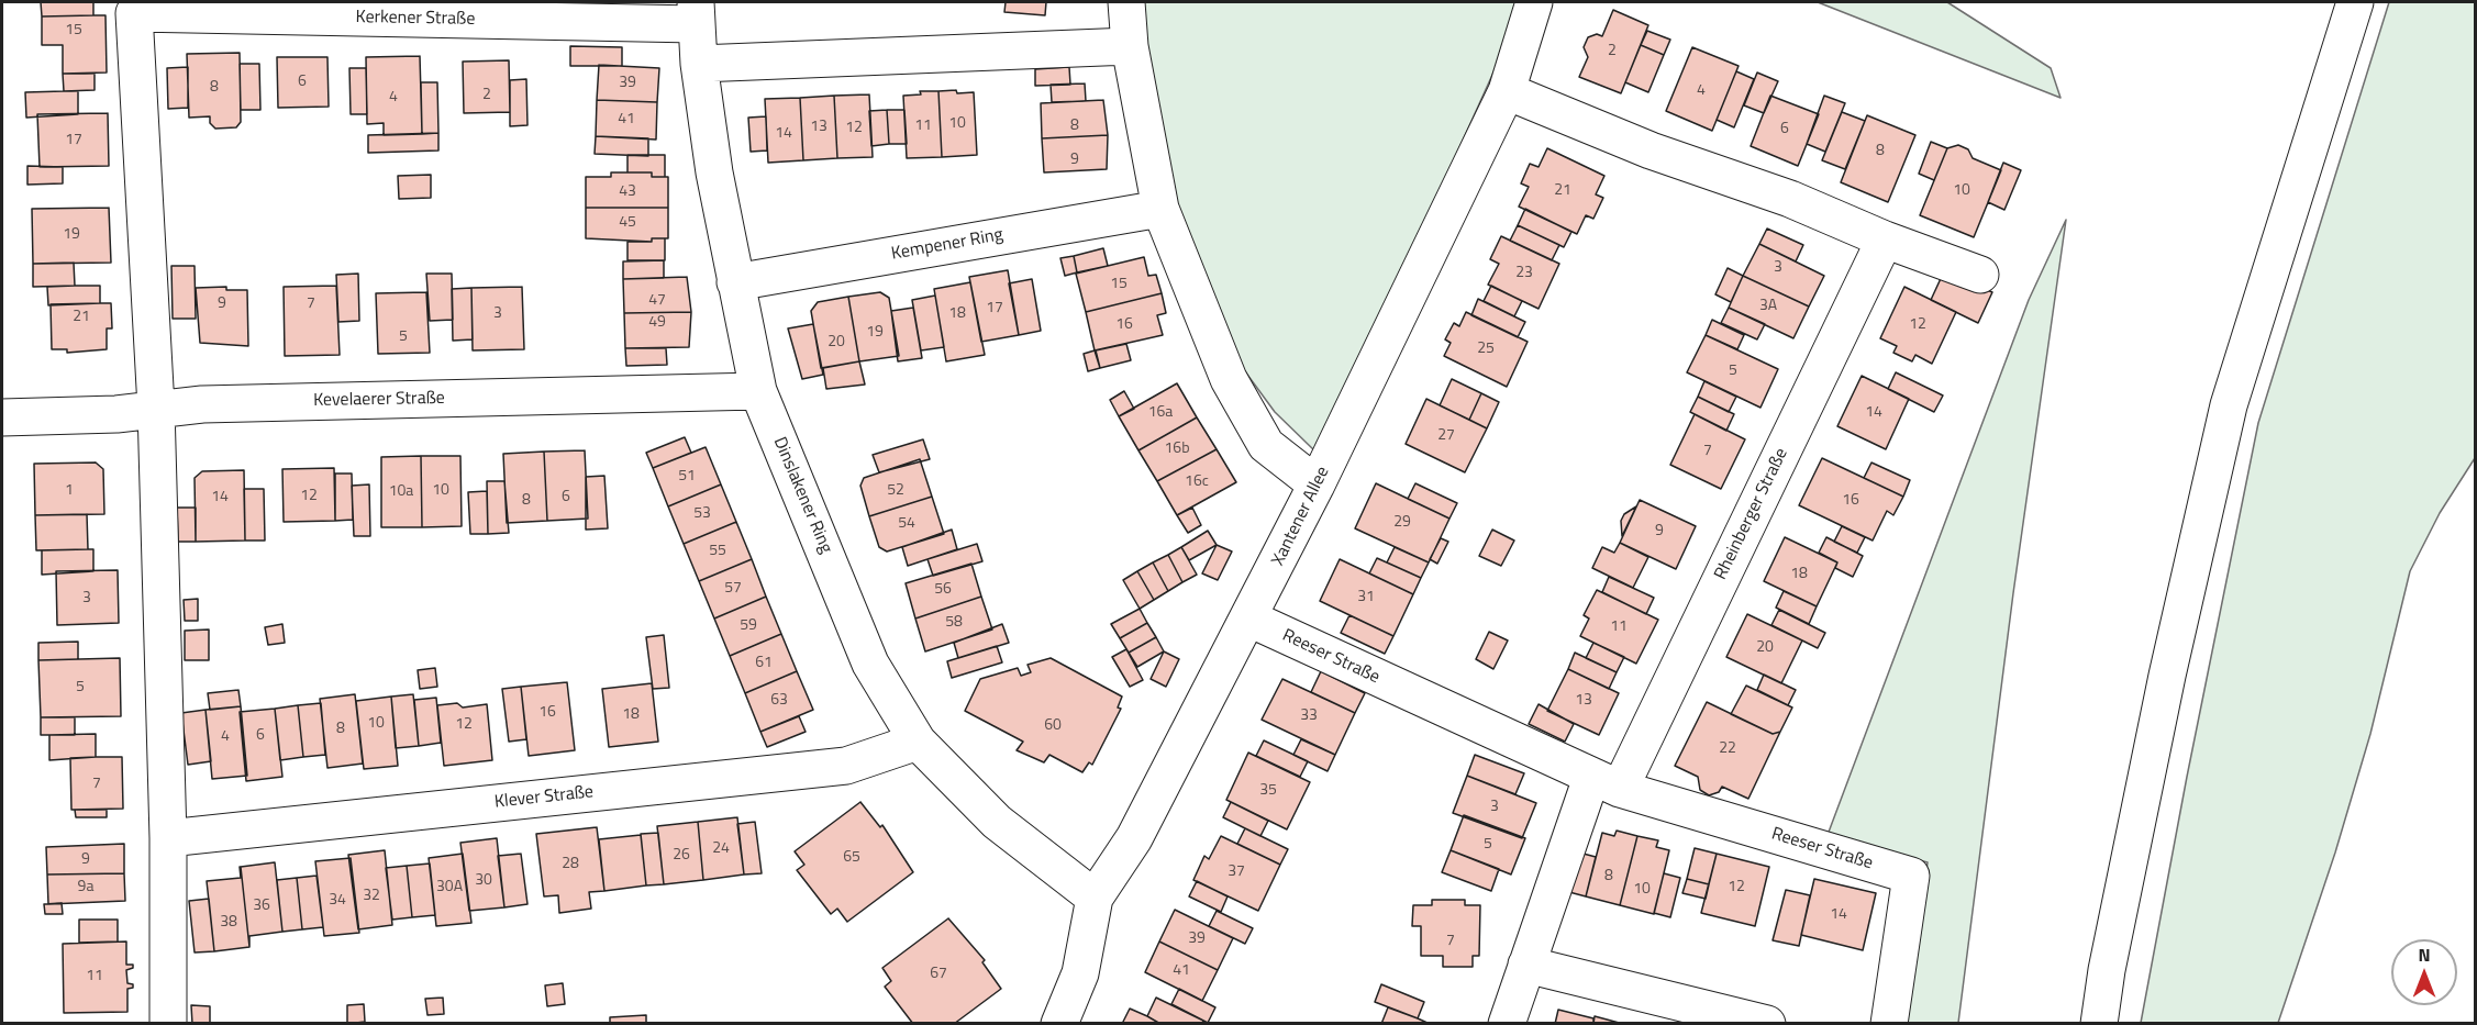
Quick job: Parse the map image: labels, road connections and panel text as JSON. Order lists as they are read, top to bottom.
{
  "streets": {
    "street": [
      "Kerkener Straße",
      "Kempener Ring",
      "Kevelaerer Straße",
      "Dinslakener Ring",
      "Rheinberger Straße",
      "Xantener Allee",
      "Reeser Straße",
      "Klever Straße"
    ]
  },
  "crossings": [
    ["Kerkener Straße", "Kevelaerer Straße"],
    ["Kerkener Straße", "Dinslakener Ring"],
    ["Kempener Ring", "Dinslakener Ring"],
    ["Kevelaerer Straße", "Dinslakener Ring"],
    ["Dinslakener Ring", "Xantener Allee"],
    ["Dinslakener Ring", "Klever Straße"],
    ["Rheinberger Straße", "Reeser Straße"],
    ["Xantener Allee", "Reeser Straße"]
  ],
  "house_numbers": [
    "15",
    "2",
    "6",
    "39",
    "8",
    "4",
    "2",
    "4",
    "41",
    "10",
    "11",
    "8",
    "13",
    "12",
    "6",
    "14",
    "17",
    "8",
    "9",
    "21",
    "10",
    "43",
    "45",
    "19",
    "3",
    "23",
    "15",
    "47",
    "9",
    "7",
    "3A",
    "17",
    "3",
    "18",
    "21",
    "49",
    "16",
    "12",
    "19",
    "5",
    "20",
    "25",
    "5",
    "16a",
    "14",
    "27",
    "16b",
    "7",
    "51",
    "16c",
    "1",
    "10",
    "52",
    "10a",
    "12",
    "14",
    "6",
    "8",
    "16",
    "53",
    "29",
    "54",
    "9",
    "55",
    "18",
    "57",
    "56",
    "31",
    "3",
    "58",
    "59",
    "11",
    "20",
    "61",
    "5",
    "63",
    "13",
    "16",
    "18",
    "33",
    "10",
    "12",
    "60",
    "8",
    "6",
    "4",
    "22",
    "7",
    "35",
    "3",
    "5",
    "24",
    "26",
    "65",
    "9",
    "28",
    "37",
    "8",
    "30",
    "9a",
    "30A",
    "12",
    "10",
    "32",
    "34",
    "36",
    "14",
    "38",
    "39",
    "7",
    "41",
    "67",
    "11"
  ],
  "north": "top"
}
